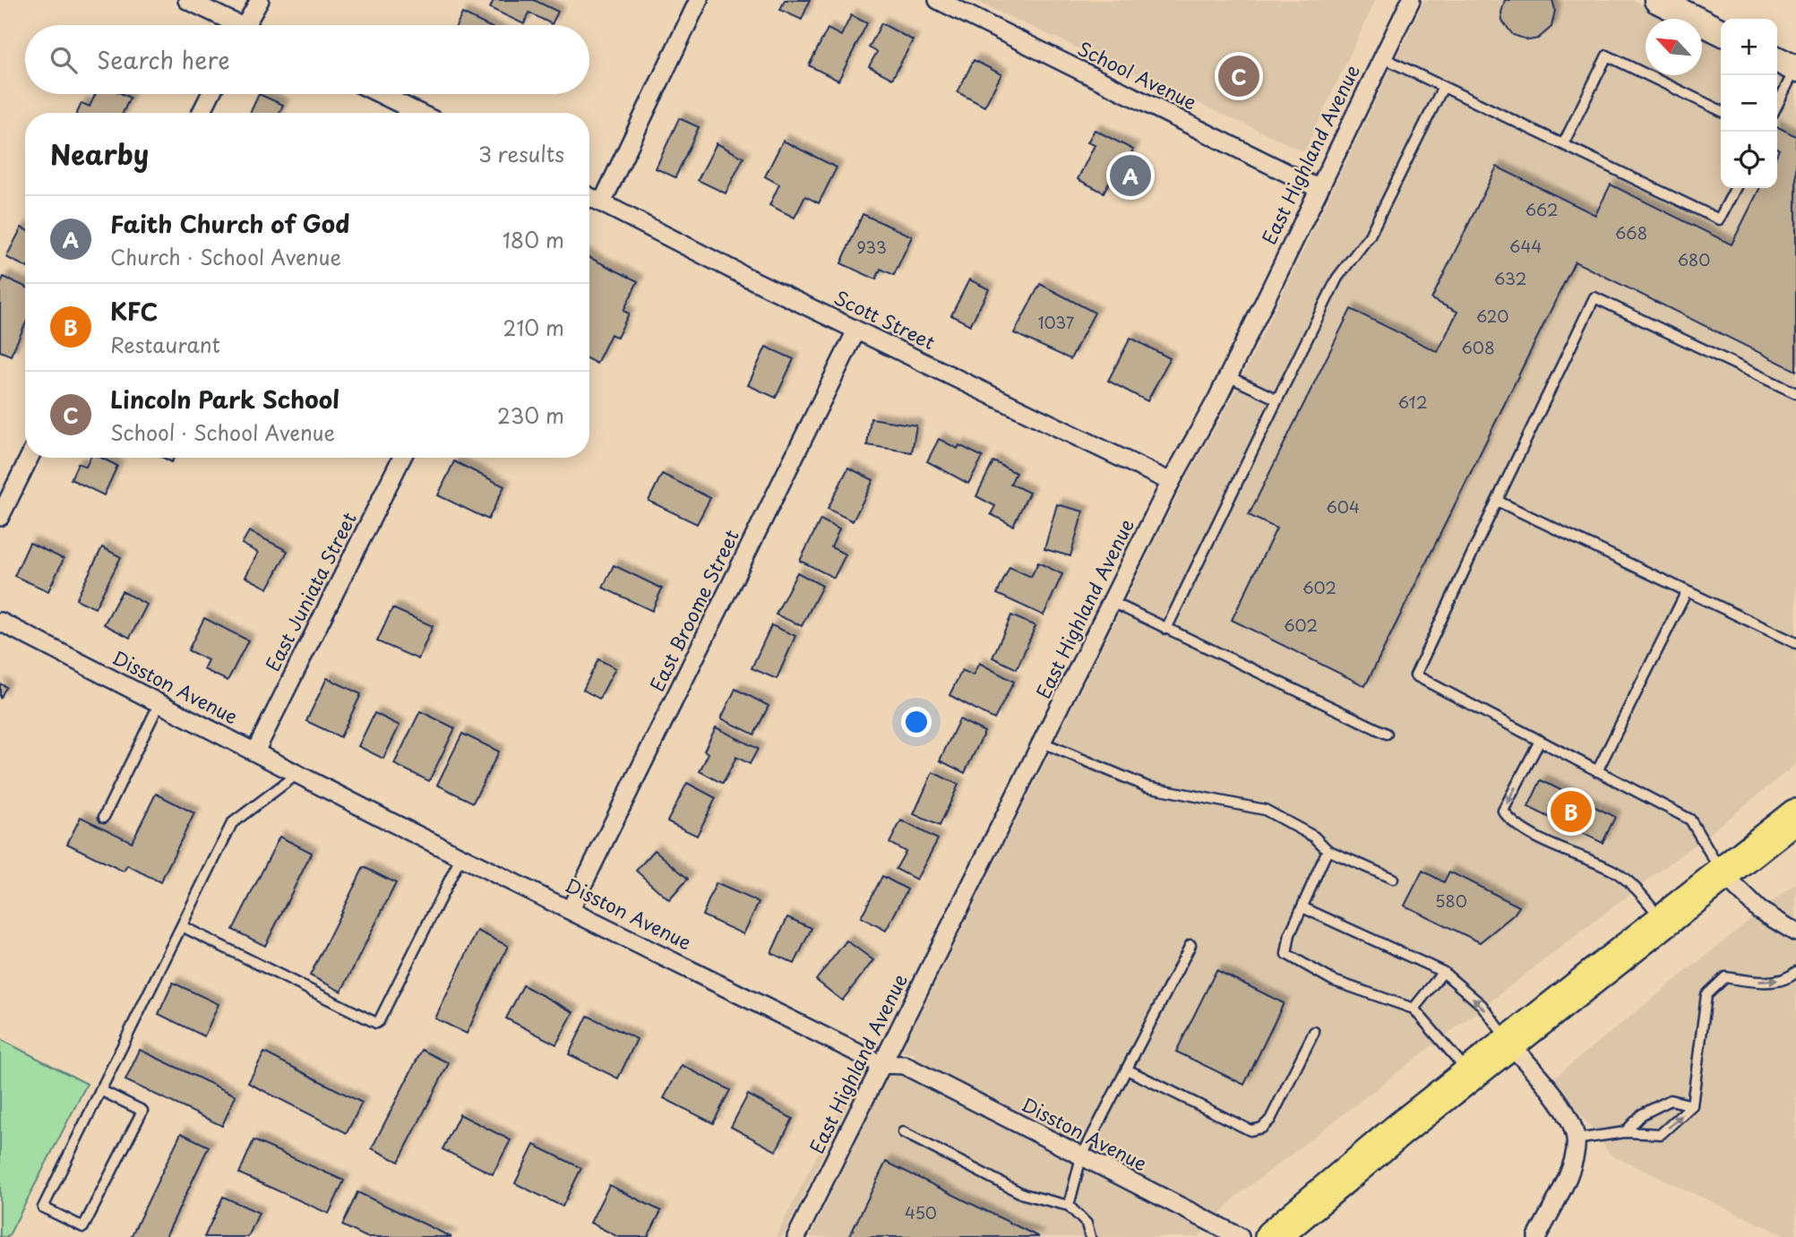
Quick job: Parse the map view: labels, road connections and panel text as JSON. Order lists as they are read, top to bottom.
{
  "streets": {
    "street": [
      "School Avenue",
      "East Highland Avenue",
      "Scott Street",
      "East Juniata Street",
      "East Broome Street",
      "Disston Avenue"
    ]
  },
  "crossings": [
    ["School Avenue", "East Highland Avenue"],
    ["East Highland Avenue", "Scott Street"],
    ["East Highland Avenue", "Disston Avenue"],
    ["Scott Street", "East Broome Street"],
    ["East Juniata Street", "Disston Avenue"],
    ["East Broome Street", "Disston Avenue"]
  ],
  "house_numbers": [
    "662",
    "668",
    "644",
    "933",
    "680",
    "632",
    "620",
    "1037",
    "608",
    "612",
    "604",
    "602",
    "602",
    "580",
    "450"
  ],
  "north": "top left",
  "page": {
    "map_buttons": ["+", "−"],
    "search": "Search here",
    "pins": ["C", "A", "B"],
    "heading": ["Nearby", "3 results"],
    "list": [
      {
        "mark": "A",
        "name": "Faith Church of God",
        "note": "Church · School Avenue",
        "value": "180 m"
      },
      {
        "mark": "B",
        "name": "KFC",
        "note": "Restaurant",
        "value": "210 m"
      },
      {
        "mark": "C",
        "name": "Lincoln Park School",
        "note": "School · School Avenue",
        "value": "230 m"
      }
    ]
  }
}
